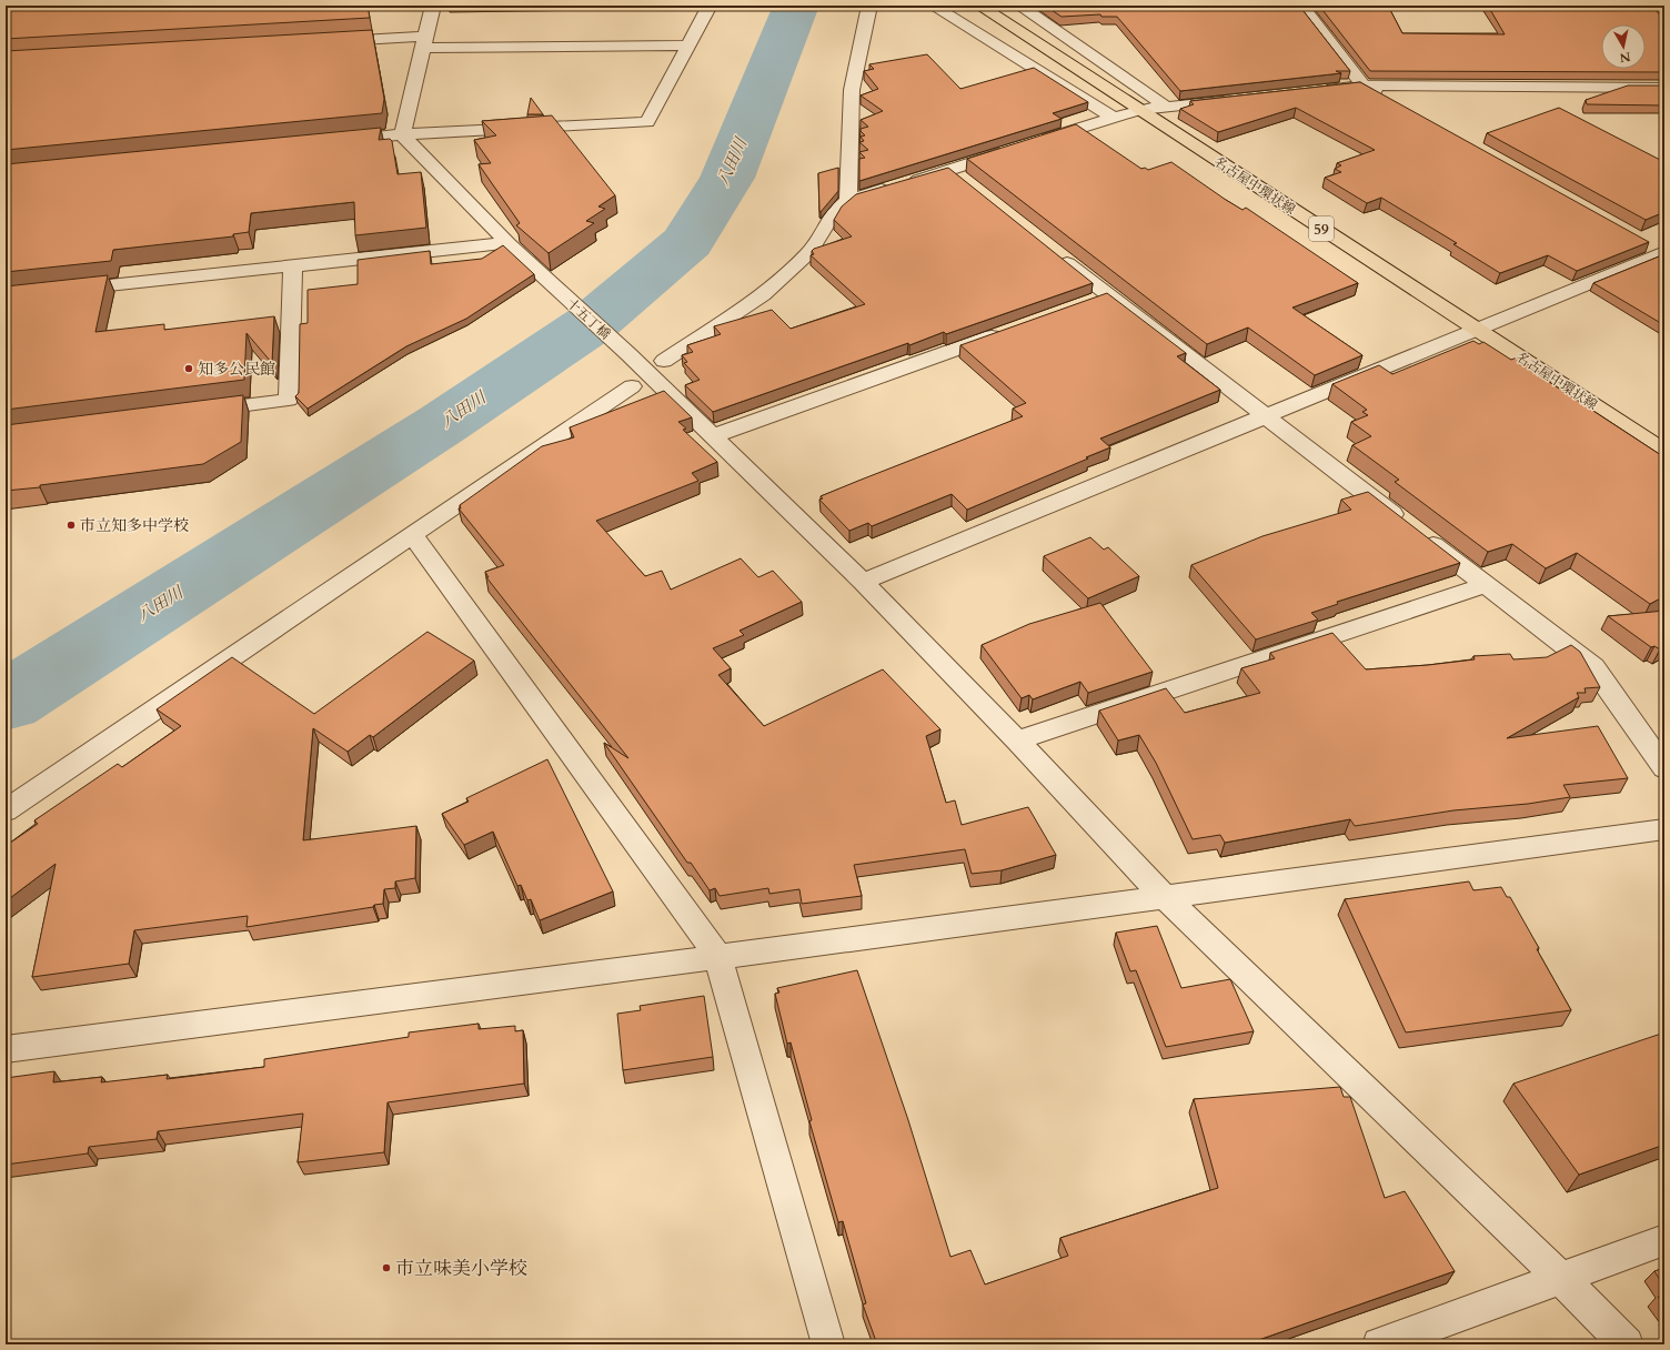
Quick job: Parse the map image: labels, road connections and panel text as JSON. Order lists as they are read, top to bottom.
{
  "streets": {
    "main road": ["名古屋中環状線", "59"],
    "street": ["十五丁橋"]
  },
  "water": ["八田川"],
  "places": ["知多公民館", "市立知多中学校", "市立味美小学校"],
  "north": "bottom"
}
